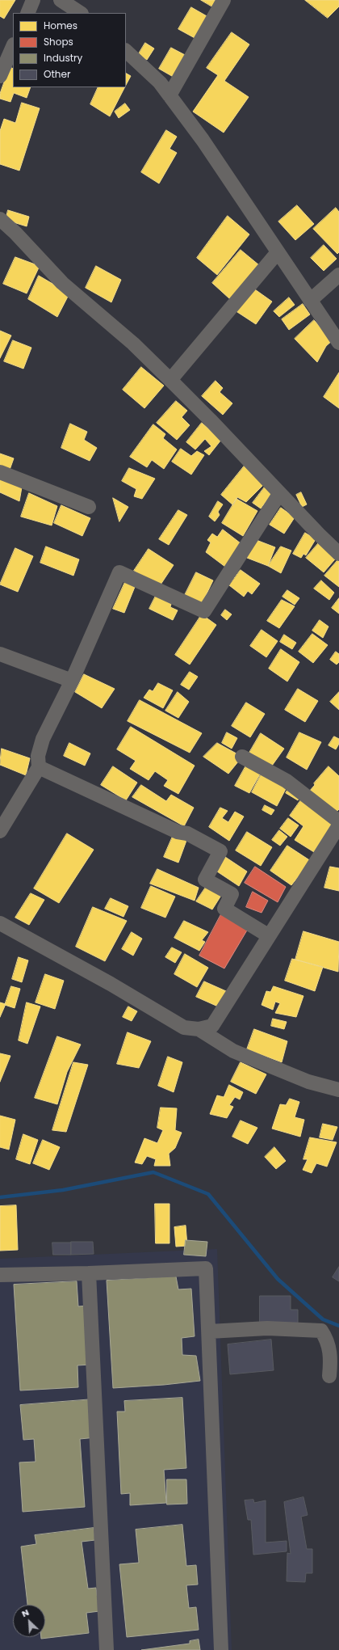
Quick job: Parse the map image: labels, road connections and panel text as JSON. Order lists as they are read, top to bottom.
{
  "legend": [
    "Homes",
    "Shops",
    "Industry",
    "Other"
  ],
  "north": "top left"
}
